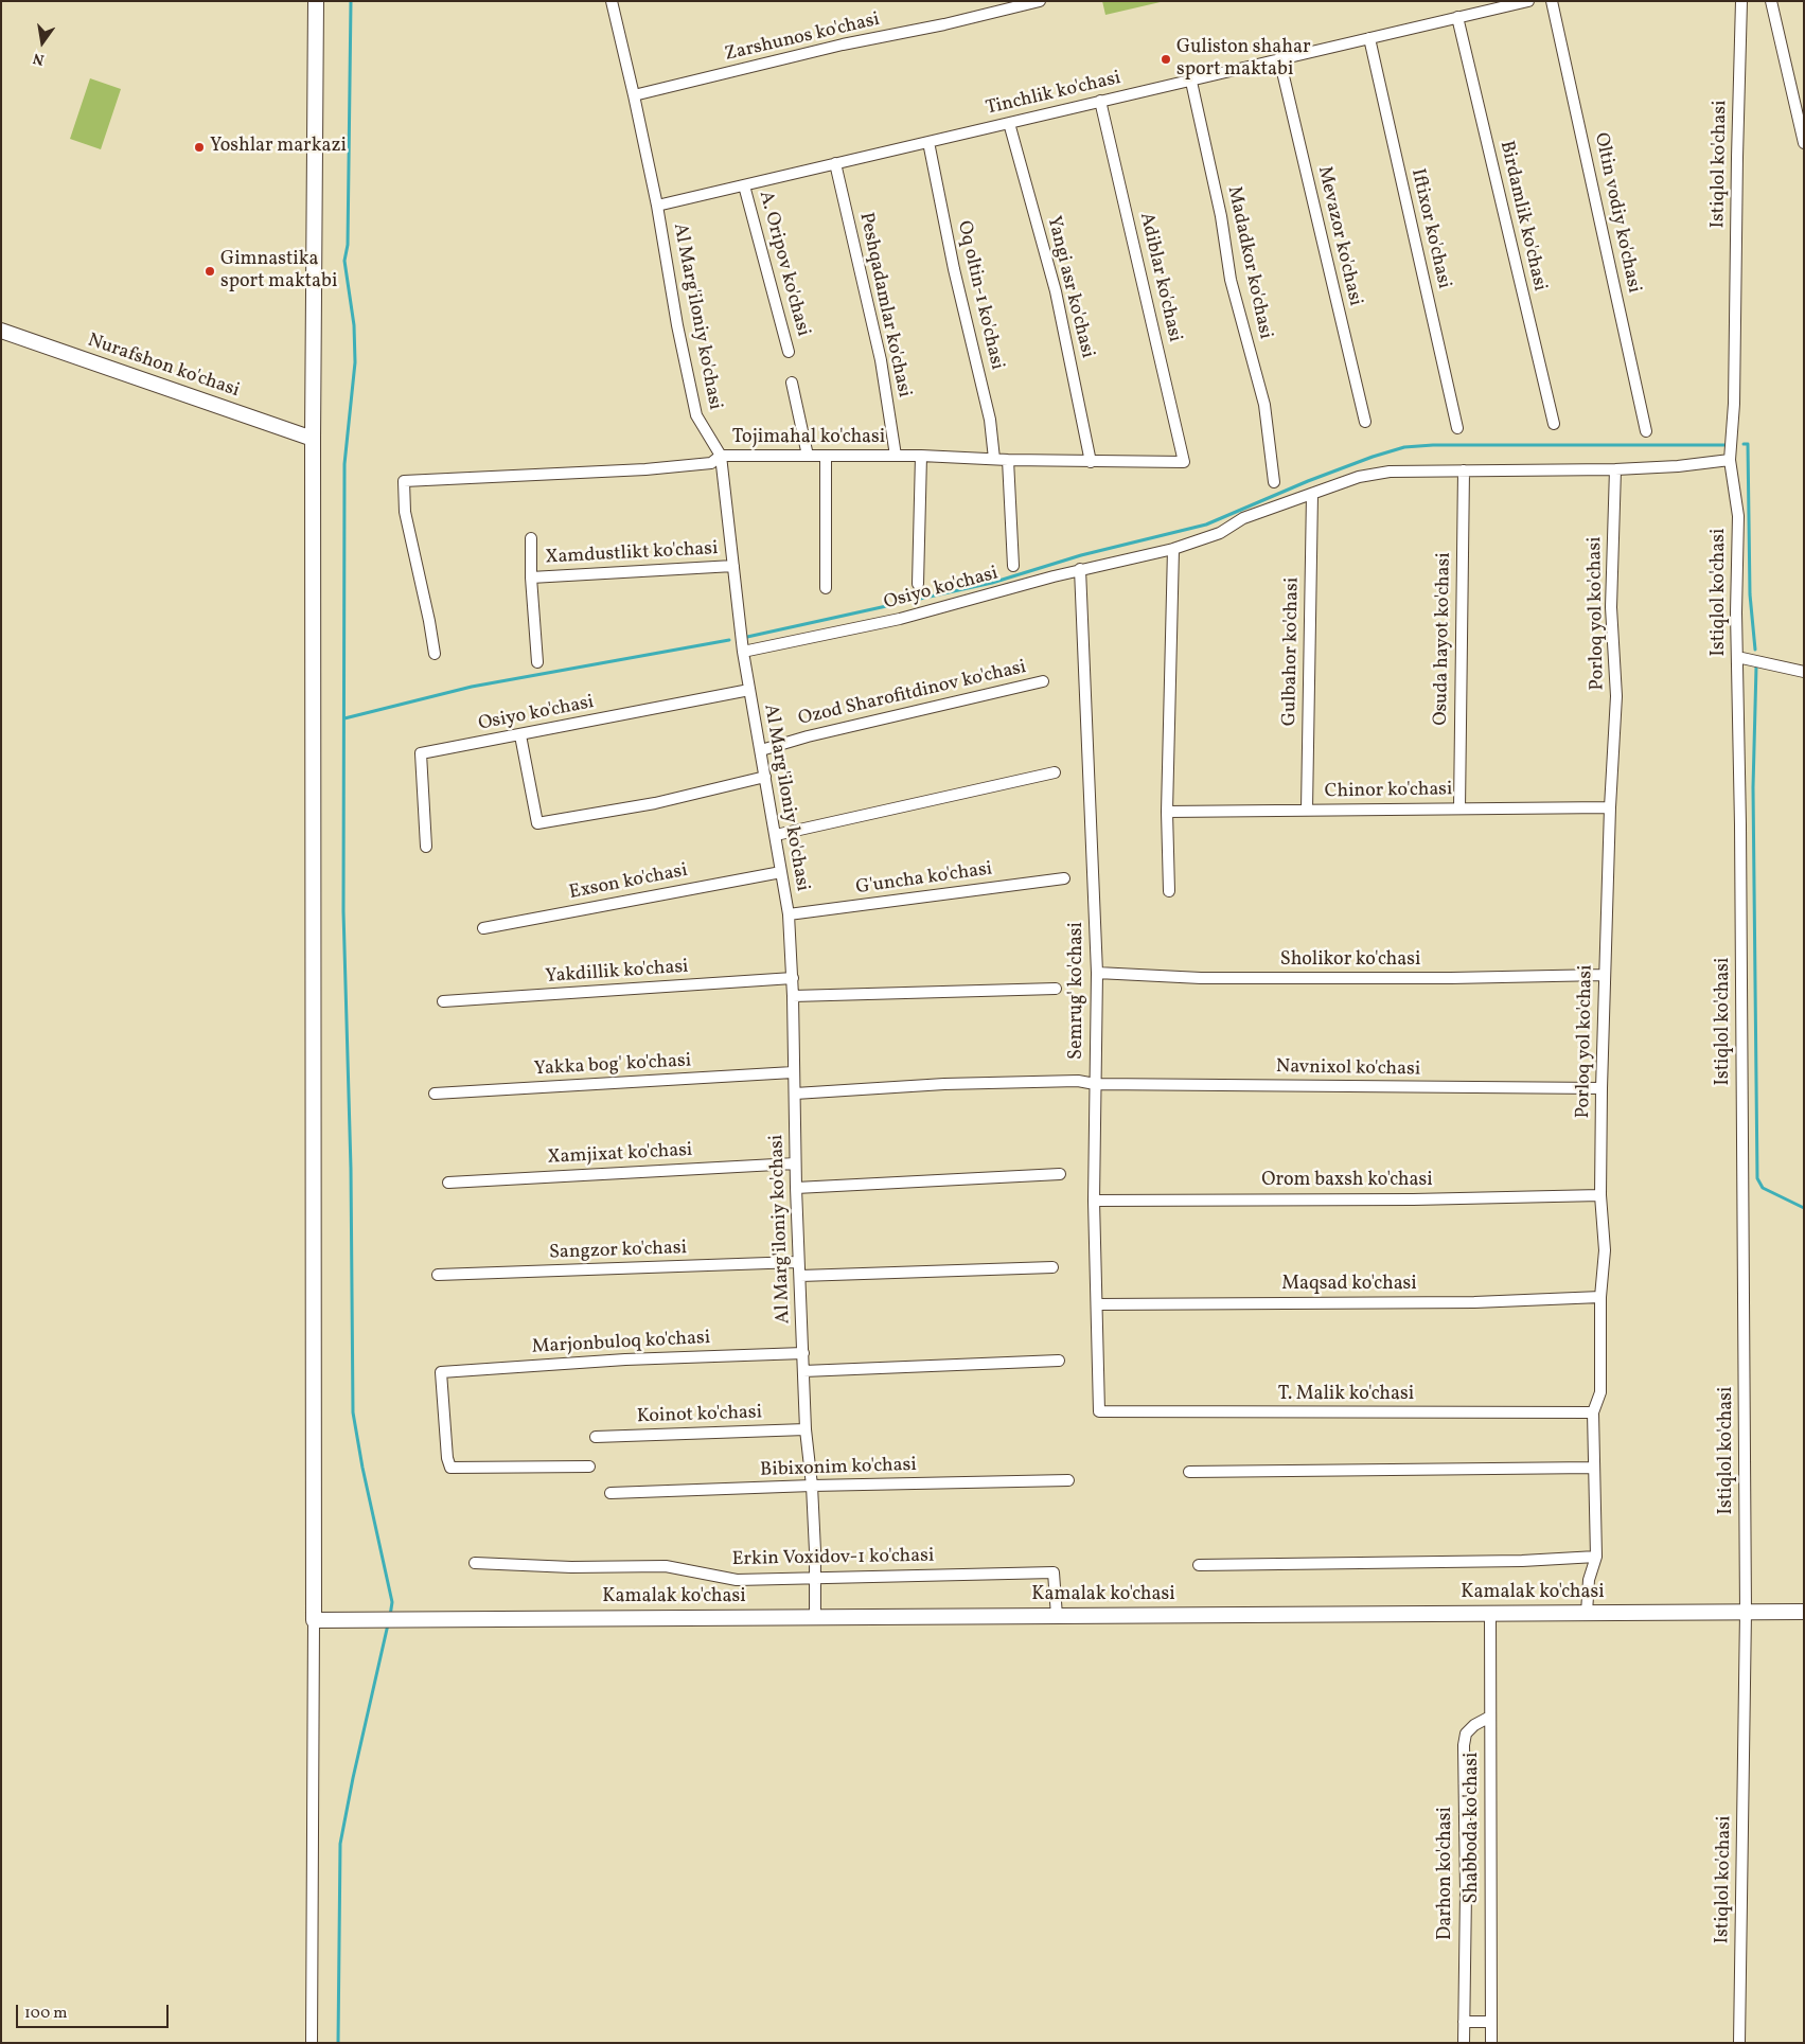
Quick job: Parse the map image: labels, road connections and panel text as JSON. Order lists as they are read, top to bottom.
{
  "streets": {
    "main road": ["Nurafshon ko'chasi", "Kamalak ko'chasi"],
    "street": [
      "Zarshunos ko'chasi",
      "Tinchlik ko'chasi",
      "Istiqlol ko'chasi",
      "Oltin vodiy ko'chasi",
      "Birdamlik ko'chasi",
      "Iftixor ko'chasi",
      "Mevazor ko'chasi",
      "Madadkor ko'chasi",
      "A. Oripov ko'chasi",
      "Adiblar ko'chasi",
      "Yangi asr ko'chasi",
      "Oq oltin-1 ko'chasi",
      "Peshqadamlar ko'chasi",
      "Al Marg'iloniy ko'chasi",
      "Tojimahal ko'chasi",
      "Xamdustlikt ko'chasi",
      "Osiyo ko'chasi",
      "Porloq yol ko'chasi",
      "Osuda hayot ko'chasi",
      "Gulbahor ko'chasi",
      "Ozod Sharofitdinov ko'chasi",
      "Chinor ko'chasi",
      "G'uncha ko'chasi",
      "Exson ko'chasi",
      "Sholikor ko'chasi",
      "Yakdillik ko'chasi",
      "Semrug' ko'chasi",
      "Yakka bog' ko'chasi",
      "Navnixol ko'chasi",
      "Xamjixat ko'chasi",
      "Orom baxsh ko'chasi",
      "Sangzor ko'chasi",
      "Maqsad ko'chasi",
      "Marjonbuloq ko'chasi",
      "T. Malik ko'chasi",
      "Koinot ko'chasi",
      "Bibixonim ko'chasi",
      "Erkin Voxidov-1 ko'chasi",
      "Shabboda ko'chasi",
      "Darhon ko'chasi"
    ]
  },
  "crossings": [
    ["Zarshunos ko'chasi", "Al Marg'iloniy ko'chasi"],
    ["Tinchlik ko'chasi", "Birdamlik ko'chasi"],
    ["Tinchlik ko'chasi", "Iftixor ko'chasi"],
    ["Tinchlik ko'chasi", "Mevazor ko'chasi"],
    ["Tinchlik ko'chasi", "Madadkor ko'chasi"],
    ["Tinchlik ko'chasi", "A. Oripov ko'chasi"],
    ["Tinchlik ko'chasi", "Adiblar ko'chasi"],
    ["Tinchlik ko'chasi", "Yangi asr ko'chasi"],
    ["Tinchlik ko'chasi", "Oq oltin-1 ko'chasi"],
    ["Tinchlik ko'chasi", "Peshqadamlar ko'chasi"],
    ["Tinchlik ko'chasi", "Al Marg'iloniy ko'chasi"],
    ["Istiqlol ko'chasi", "Osiyo ko'chasi"],
    ["Istiqlol ko'chasi", "Kamalak ko'chasi"],
    ["Adiblar ko'chasi", "Tojimahal ko'chasi"],
    ["Yangi asr ko'chasi", "Tojimahal ko'chasi"],
    ["Oq oltin-1 ko'chasi", "Tojimahal ko'chasi"],
    ["Peshqadamlar ko'chasi", "Tojimahal ko'chasi"],
    ["Al Marg'iloniy ko'chasi", "Tojimahal ko'chasi"],
    ["Al Marg'iloniy ko'chasi", "Xamdustlikt ko'chasi"],
    ["Al Marg'iloniy ko'chasi", "Osiyo ko'chasi"],
    ["Al Marg'iloniy ko'chasi", "Ozod Sharofitdinov ko'chasi"],
    ["Al Marg'iloniy ko'chasi", "G'uncha ko'chasi"],
    ["Al Marg'iloniy ko'chasi", "Exson ko'chasi"],
    ["Al Marg'iloniy ko'chasi", "Yakdillik ko'chasi"],
    ["Al Marg'iloniy ko'chasi", "Yakka bog' ko'chasi"],
    ["Al Marg'iloniy ko'chasi", "Xamjixat ko'chasi"],
    ["Al Marg'iloniy ko'chasi", "Sangzor ko'chasi"],
    ["Al Marg'iloniy ko'chasi", "Marjonbuloq ko'chasi"],
    ["Al Marg'iloniy ko'chasi", "Koinot ko'chasi"],
    ["Al Marg'iloniy ko'chasi", "Bibixonim ko'chasi"],
    ["Al Marg'iloniy ko'chasi", "Erkin Voxidov-1 ko'chasi"],
    ["Al Marg'iloniy ko'chasi", "Kamalak ko'chasi"],
    ["Osiyo ko'chasi", "Porloq yol ko'chasi"],
    ["Osiyo ko'chasi", "Osuda hayot ko'chasi"],
    ["Osiyo ko'chasi", "Gulbahor ko'chasi"],
    ["Osiyo ko'chasi", "Semrug' ko'chasi"],
    ["Porloq yol ko'chasi", "Chinor ko'chasi"],
    ["Porloq yol ko'chasi", "Sholikor ko'chasi"],
    ["Porloq yol ko'chasi", "Navnixol ko'chasi"],
    ["Porloq yol ko'chasi", "Orom baxsh ko'chasi"],
    ["Porloq yol ko'chasi", "Maqsad ko'chasi"],
    ["Porloq yol ko'chasi", "T. Malik ko'chasi"],
    ["Porloq yol ko'chasi", "Kamalak ko'chasi"],
    ["Osuda hayot ko'chasi", "Chinor ko'chasi"],
    ["Gulbahor ko'chasi", "Chinor ko'chasi"],
    ["Sholikor ko'chasi", "Semrug' ko'chasi"],
    ["Semrug' ko'chasi", "Navnixol ko'chasi"],
    ["Semrug' ko'chasi", "Orom baxsh ko'chasi"],
    ["Semrug' ko'chasi", "Maqsad ko'chasi"],
    ["Semrug' ko'chasi", "T. Malik ko'chasi"],
    ["Erkin Voxidov-1 ko'chasi", "Kamalak ko'chasi"],
    ["Kamalak ko'chasi", "Shabboda ko'chasi"],
    ["Shabboda ko'chasi", "Darhon ko'chasi"]
  ],
  "places": ["Guliston shahar sport maktabi", "Yoshlar markazi", "Gimnastika sport maktabi"],
  "scale_bar": "100 m",
  "north": "bottom"
}
